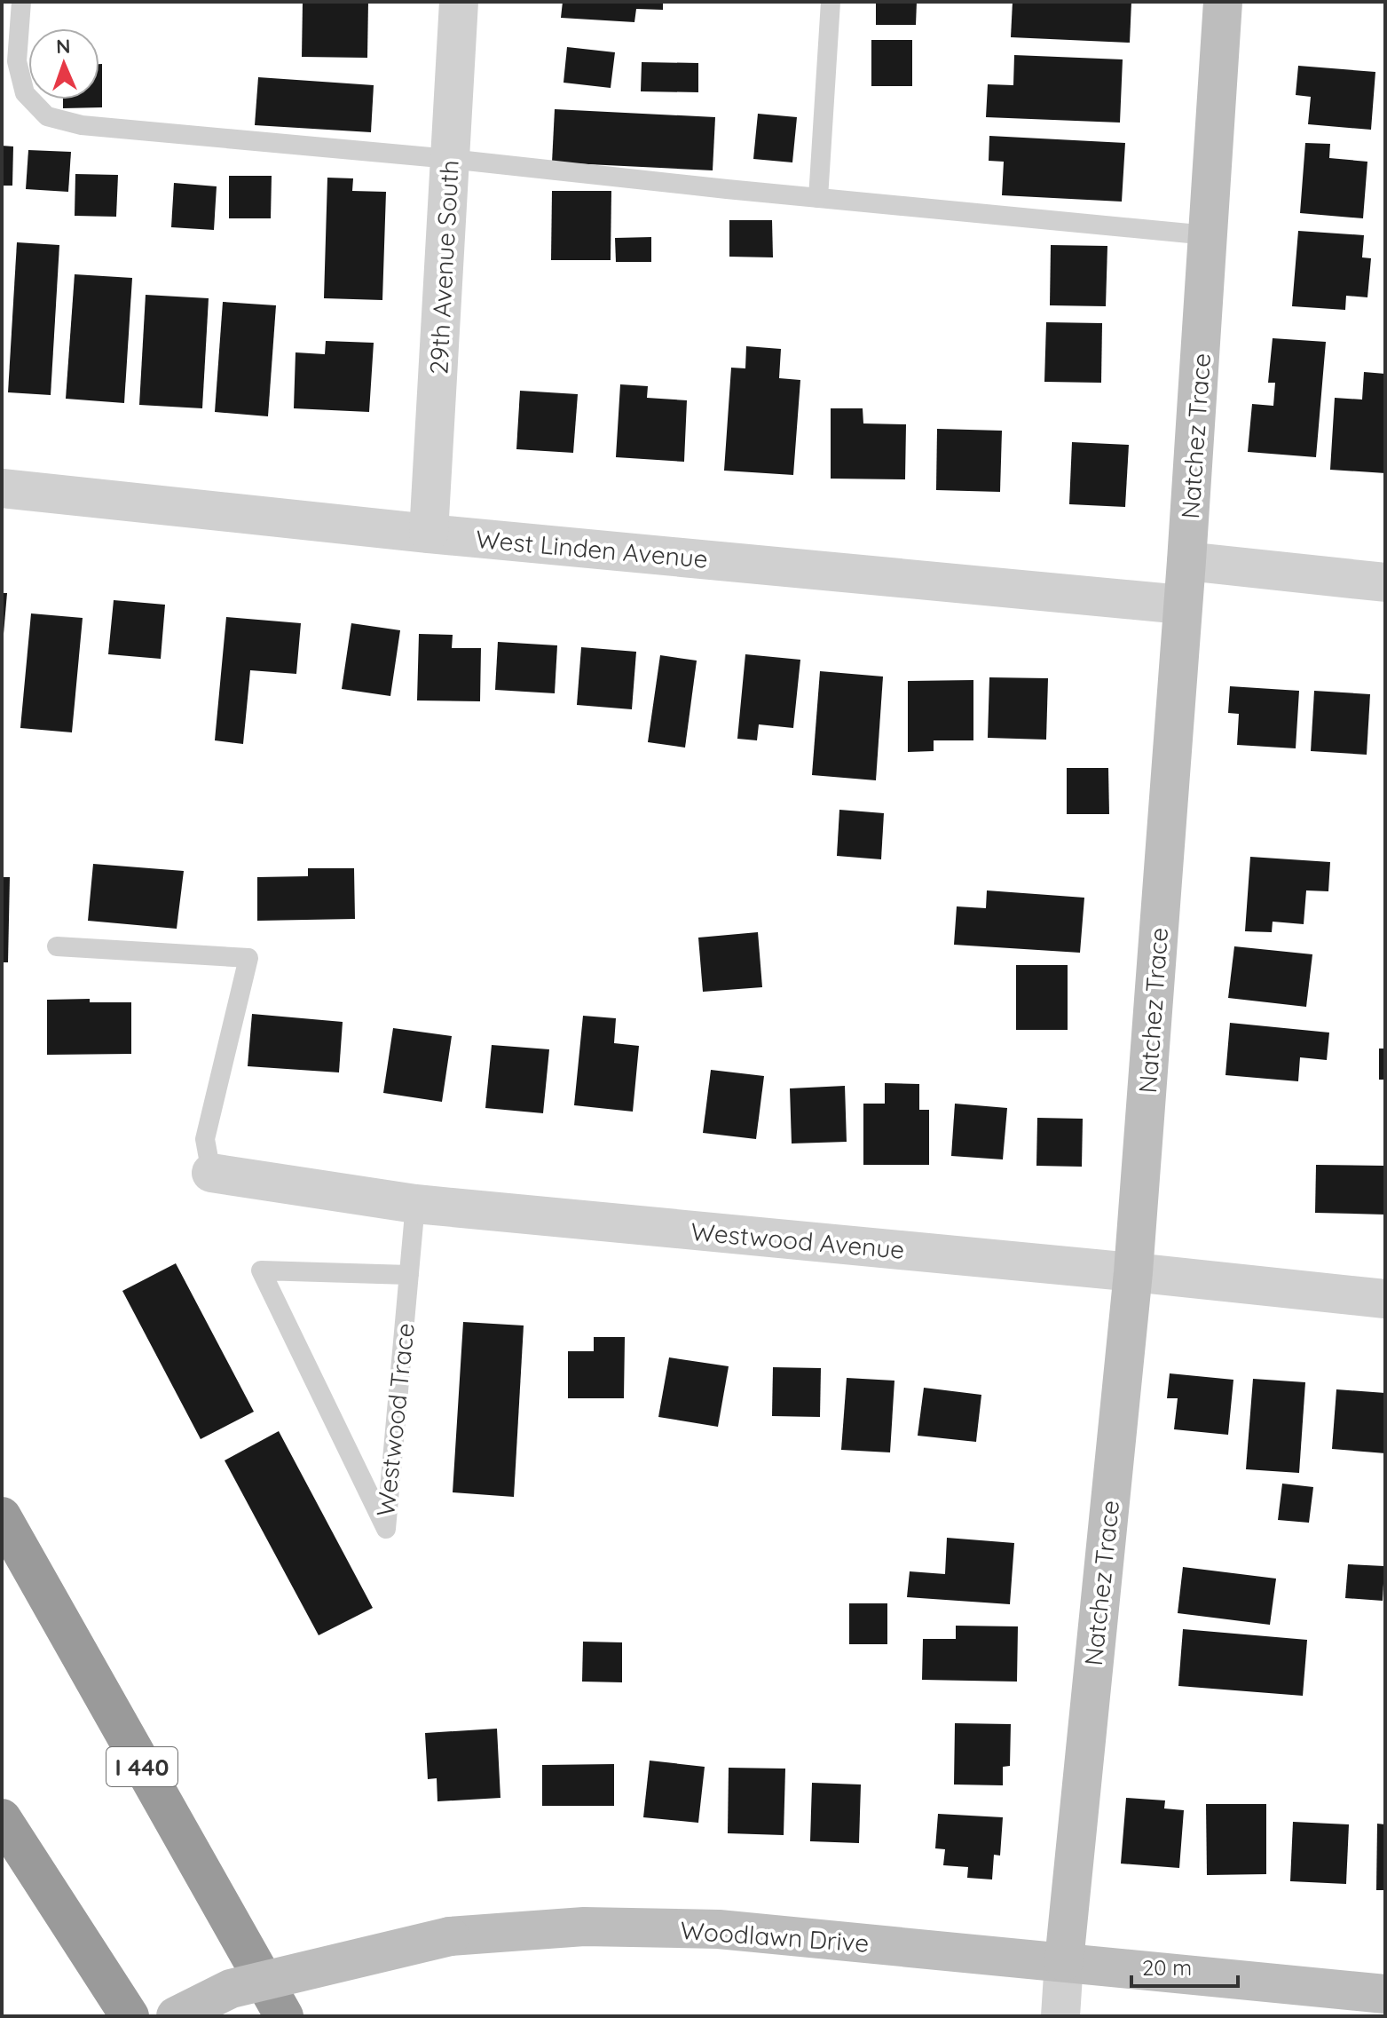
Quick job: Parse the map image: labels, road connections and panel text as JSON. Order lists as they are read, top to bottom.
{
  "streets": {
    "highway": ["I 440"],
    "main road": ["Natchez Trace", "Woodlawn Drive"],
    "street": ["29th Avenue South", "West Linden Avenue", "Westwood Avenue"],
    "lane": ["Westwood Trace"]
  },
  "crossings": [
    ["29th Avenue South", "West Linden Avenue"],
    ["Natchez Trace", "West Linden Avenue"],
    ["Natchez Trace", "Westwood Avenue"],
    ["Natchez Trace", "Woodlawn Drive"],
    ["Westwood Avenue", "Westwood Trace"]
  ],
  "scale_bar": "20 m",
  "north": "top"
}
